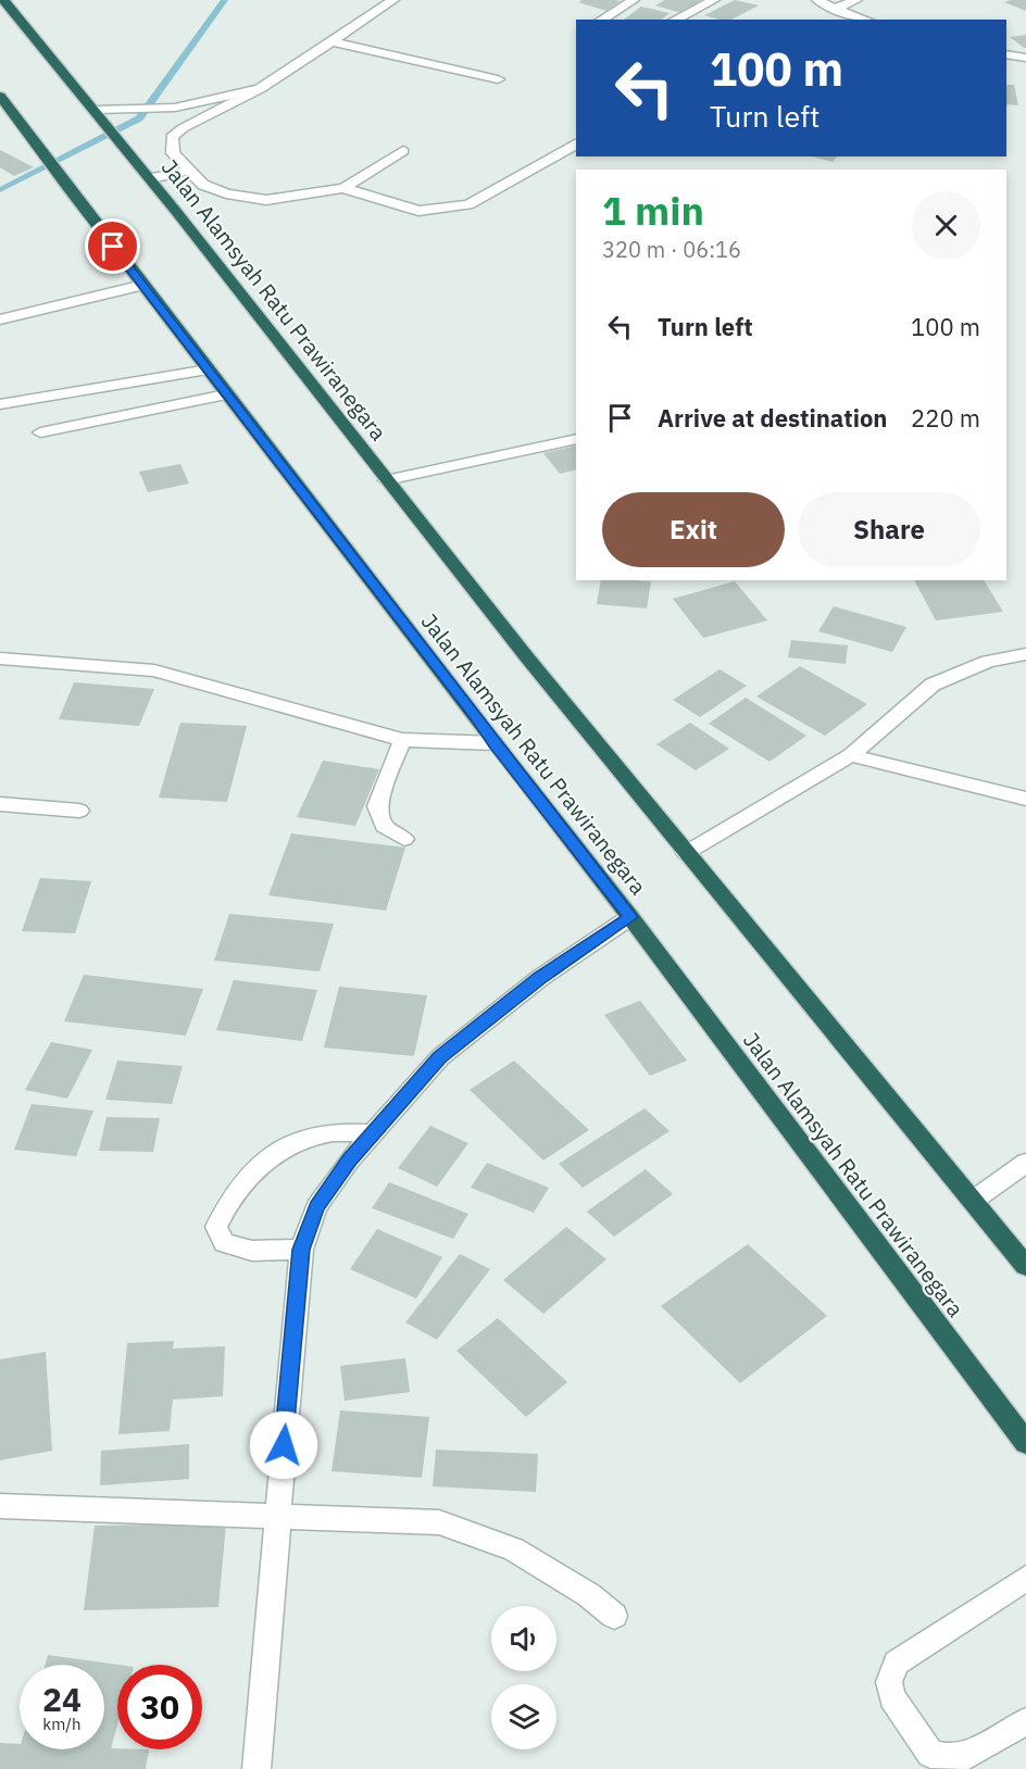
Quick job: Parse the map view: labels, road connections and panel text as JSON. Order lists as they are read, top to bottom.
{
  "streets": {
    "highway": ["Jalan Alamsyah Ratu Prawiranegara"]
  },
  "page": {
    "turn": ["100 m", "Turn left"],
    "heading": ["1 min", "320 m · 06:16"],
    "list": [
      {
        "name": "Turn left",
        "value": "100 m"
      },
      {
        "name": "Arrive at destination",
        "value": "220 m"
      }
    ],
    "buttons": ["Exit", "Share"],
    "speed": "24 km/h",
    "limit": "30"
  }
}
